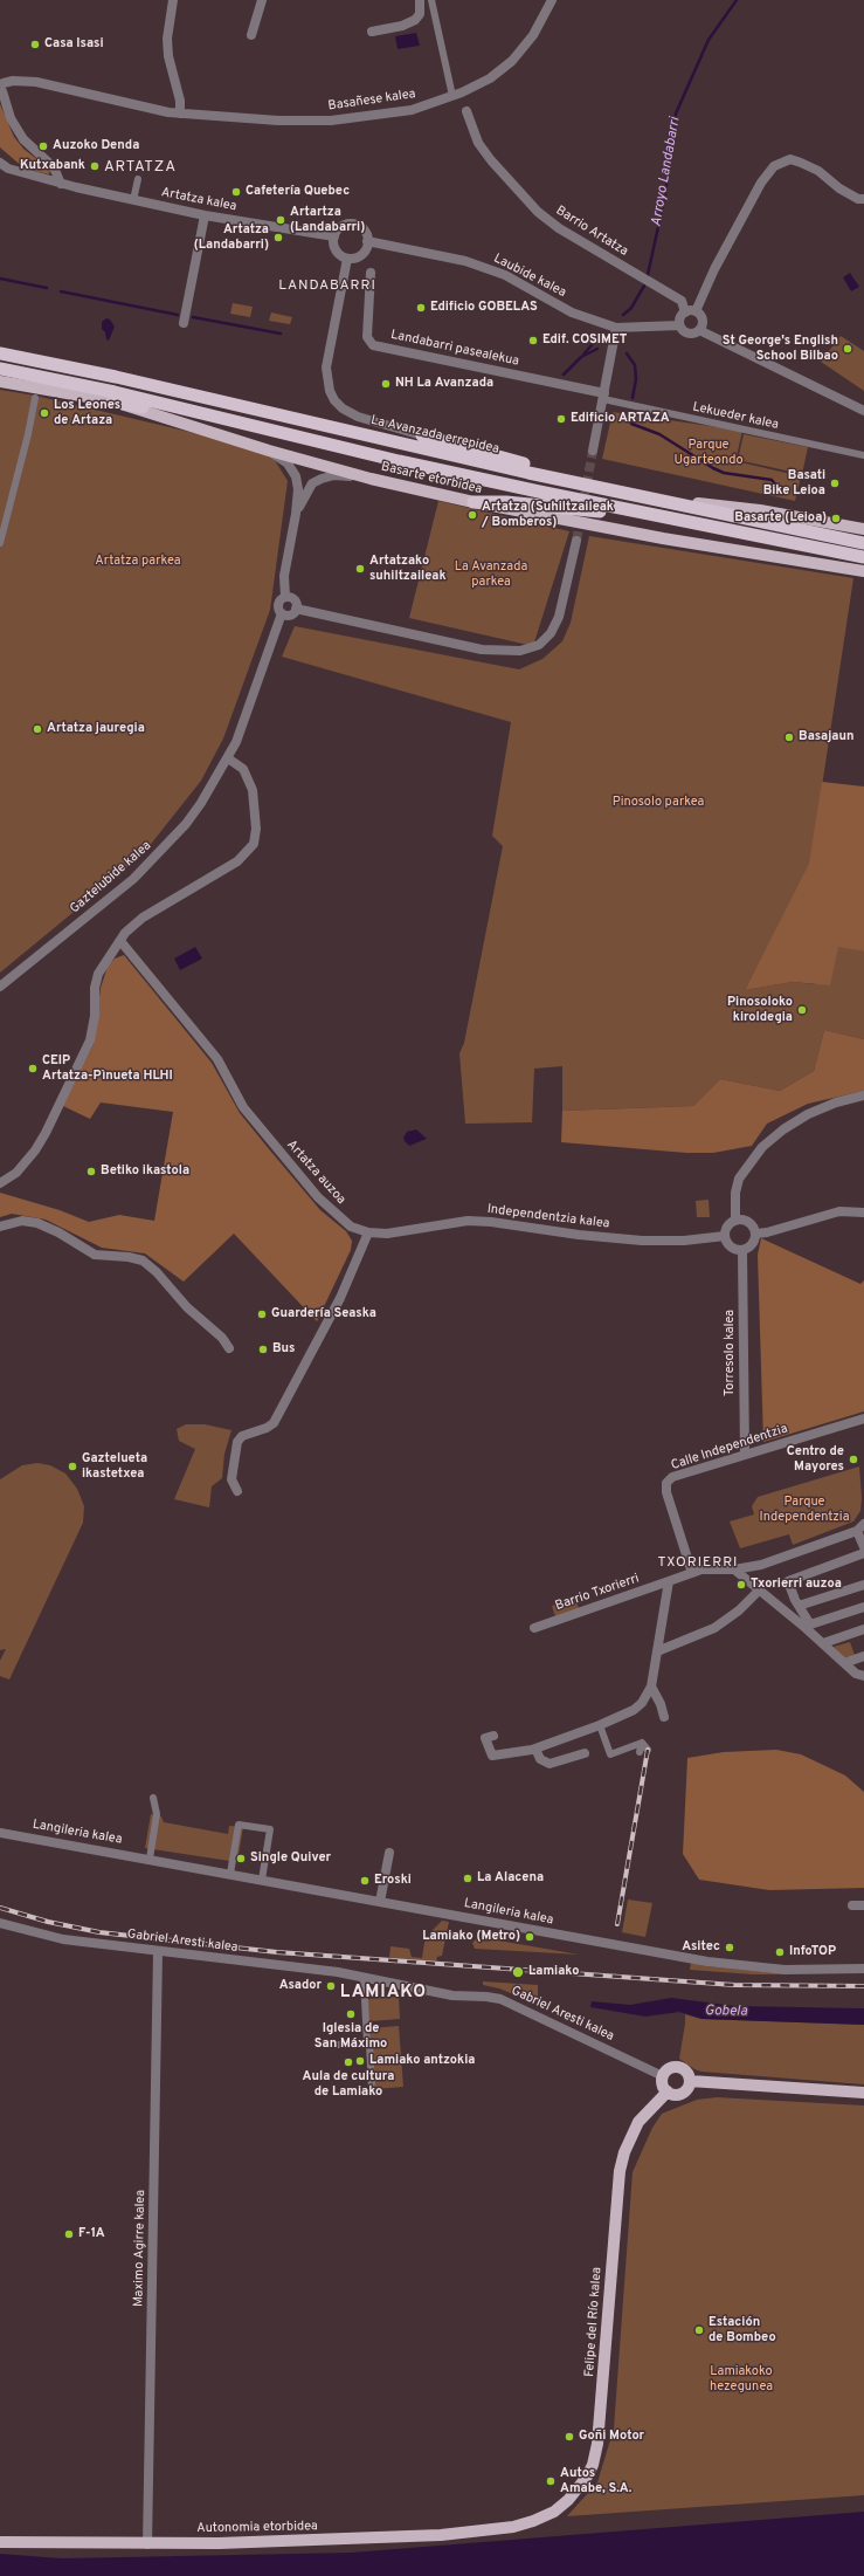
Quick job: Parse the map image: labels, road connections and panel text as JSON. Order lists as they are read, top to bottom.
{
  "streets": {
    "highway": ["La Avanzada errepidea"],
    "main road": ["Basarte etorbidea", "Felipe del Río kalea", "Autonomia etorbidea"],
    "street": [
      "Basañese kalea",
      "Artatza kalea",
      "Barrio Artatza",
      "Laubide kalea",
      "Landabarri pasealekua",
      "Lekueder kalea",
      "Gaztelubide kalea",
      "Artatza auzoa",
      "Independentzia kalea",
      "Torresolo kalea",
      "Calle Independentzia",
      "Barrio Txorierri",
      "Langileria kalea",
      "Gabriel Aresti kalea",
      "Maximo Agirre kalea"
    ]
  },
  "crossings": [
    ["Artatza kalea", "Laubide kalea"],
    ["Barrio Artatza", "Laubide kalea"],
    ["Landabarri pasealekua", "Lekueder kalea"],
    ["Artatza auzoa", "Independentzia kalea"],
    ["Independentzia kalea", "Torresolo kalea"],
    ["Torresolo kalea", "Calle Independentzia"],
    ["Calle Independentzia", "Barrio Txorierri"],
    ["Gabriel Aresti kalea", "Maximo Agirre kalea"],
    ["Gabriel Aresti kalea", "Felipe del Río kalea"],
    ["Maximo Agirre kalea", "Autonomia etorbidea"],
    ["Felipe del Río kalea", "Autonomia etorbidea"]
  ],
  "districts": [
    "ARTATZA",
    "LANDABARRI",
    "TXORIERRI",
    "LAMIAKO"
  ],
  "water": ["Arroyo Landabarri", "Gobela"],
  "parks": [
    "Parque Ugarteondo",
    "Artatza parkea",
    "La Avanzada parkea",
    "Pinosolo parkea",
    "Parque Independentzia",
    "Lamiakoko hezegunea"
  ],
  "places": [
    "Casa Isasi",
    "Auzoko Denda",
    "Kutxabank",
    "Cafetería Quebec",
    "Artartza (Landabarri)",
    "Artatza (Landabarri)",
    "Edificio GOBELAS",
    "Edif. COSIMET",
    "St George's English School Bilbao",
    "NH La Avanzada",
    "Los Leones de Artaza",
    "Edificio ARTAZA",
    "Basati Bike Leioa",
    "Artatza (Suhiltzaileak / Bomberos)",
    "Basarte (Leioa)",
    "Artatzako suhiltzaileak",
    "Artatza jauregia",
    "Basajaun",
    "Pinosoloko kiroldegia",
    "CEIP Artatza-Pìnueta HLHI",
    "Betiko ikastola",
    "Guardería Seaska",
    "Bus",
    "Centro de Mayores",
    "Gaztelueta ikastetxea",
    "Txorierri auzoa",
    "Single Quiver",
    "La Alacena",
    "Eroski",
    "Lamiako (Metro)",
    "Asitec",
    "InfoTOP",
    "Lamiako",
    "Asador",
    "Iglesia de San Máximo",
    "Lamiako antzokia",
    "Aula de cultura de Lamiako",
    "F-1A",
    "Estación de Bombeo",
    "Goñi Motor",
    "Autos Amabe, S.A."
  ]
}
